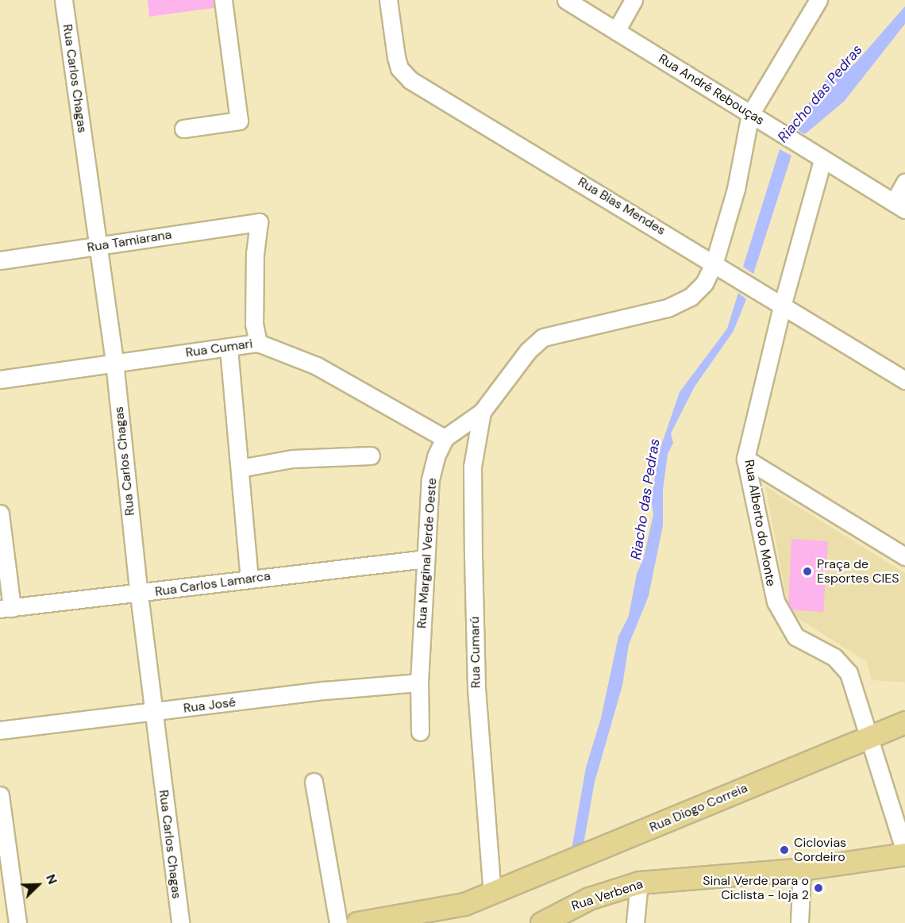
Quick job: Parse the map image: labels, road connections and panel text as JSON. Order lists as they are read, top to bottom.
{
  "streets": {
    "main road": ["Rua Diogo Correia", "Rua Verbena"],
    "street": [
      "Rua Carlos Chagas",
      "Rua André Rebouças",
      "Rua Bias Mendes",
      "Rua Tamiarana",
      "Rua Cumari",
      "Rua Alberto do Monte",
      "Rua Marginal Verde Oeste",
      "Rua Carlos Lamarca",
      "Rua Cumarú",
      "Rua José"
    ]
  },
  "crossings": [
    ["Rua Carlos Chagas", "Rua Tamiarana"],
    ["Rua Carlos Chagas", "Rua Cumari"],
    ["Rua Carlos Chagas", "Rua Carlos Lamarca"],
    ["Rua Carlos Chagas", "Rua José"],
    ["Rua André Rebouças", "Rua Alberto do Monte"],
    ["Rua Bias Mendes", "Rua Alberto do Monte"],
    ["Rua Tamiarana", "Rua Cumari"],
    ["Rua Cumari", "Rua Marginal Verde Oeste"],
    ["Rua Alberto do Monte", "Rua Diogo Correia"],
    ["Rua Alberto do Monte", "Rua Verbena"],
    ["Rua Marginal Verde Oeste", "Rua Carlos Lamarca"],
    ["Rua Marginal Verde Oeste", "Rua José"],
    ["Rua Cumarú", "Rua Diogo Correia"]
  ],
  "water": ["Riacho das Pedras"],
  "places": ["Praça de Esportes CIES", "Ciclovias Cordeiro", "Sinal Verde para o Ciclista - loja 2"],
  "north": "top right"
}
